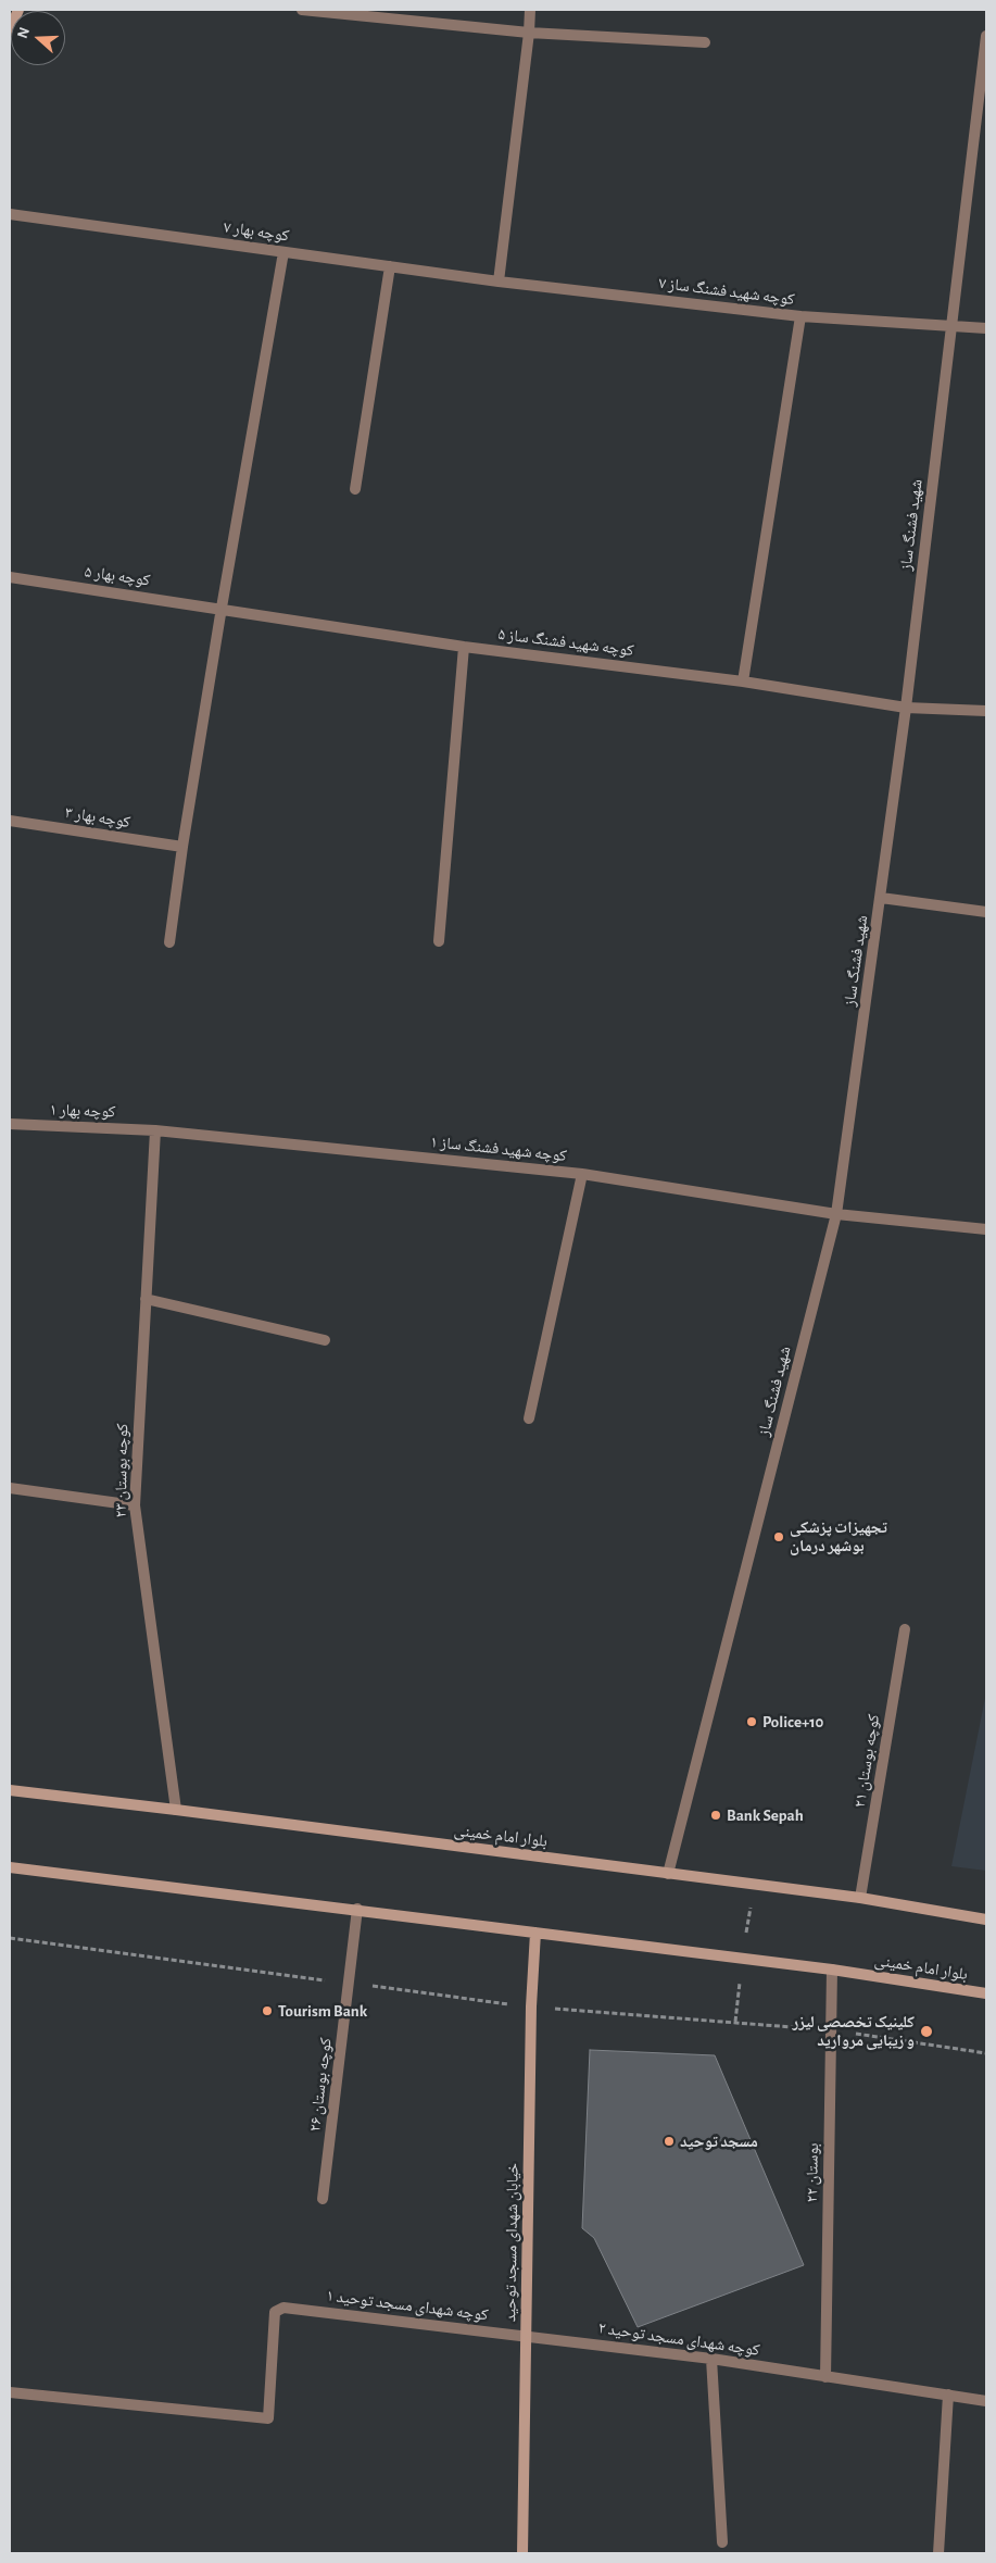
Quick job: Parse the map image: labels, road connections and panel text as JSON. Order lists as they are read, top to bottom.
{
  "streets": {
    "street": [
      "کوچه بهار ۷",
      "کوچه شهید فشنگ ساز ۷",
      "شهید فشنگ ساز",
      "کوچه بهار ۵",
      "کوچه شهید فشنگ ساز ۵",
      "کوچه بهار ۳",
      "کوچه بهار ۱",
      "کوچه شهید فشنگ ساز ۱",
      "کوچه بوستان ۲۳",
      "کوچه بوستان ۲۱",
      "بلوار امام خمینی",
      "کوچه بوستان ۲۶",
      "بوستان ۲۲",
      "خیابان شهدای مسجد توحید",
      "کوچه شهدای مسجد توحید ۱",
      "کوچه شهدای مسجد توحید ۲"
    ]
  },
  "crossings": [
    ["کوچه بهار ۷", "کوچه شهید فشنگ ساز ۷"],
    ["کوچه شهید فشنگ ساز ۷", "شهید فشنگ ساز"],
    ["شهید فشنگ ساز", "کوچه شهید فشنگ ساز ۵"],
    ["شهید فشنگ ساز", "کوچه شهید فشنگ ساز ۱"],
    ["شهید فشنگ ساز", "بلوار امام خمینی"],
    ["کوچه بهار ۵", "کوچه شهید فشنگ ساز ۵"],
    ["کوچه بهار ۱", "کوچه شهید فشنگ ساز ۱"],
    ["کوچه بهار ۱", "کوچه بوستان ۲۳"],
    ["کوچه شهید فشنگ ساز ۱", "کوچه بوستان ۲۳"],
    ["کوچه بوستان ۲۳", "بلوار امام خمینی"],
    ["کوچه بوستان ۲۱", "بلوار امام خمینی"],
    ["بلوار امام خمینی", "کوچه بوستان ۲۶"],
    ["بلوار امام خمینی", "بوستان ۲۲"],
    ["بلوار امام خمینی", "خیابان شهدای مسجد توحید"],
    ["بوستان ۲۲", "کوچه شهدای مسجد توحید ۲"],
    ["خیابان شهدای مسجد توحید", "کوچه شهدای مسجد توحید ۱"],
    ["خیابان شهدای مسجد توحید", "کوچه شهدای مسجد توحید ۲"],
    ["کوچه شهدای مسجد توحید ۱", "کوچه شهدای مسجد توحید ۲"]
  ],
  "places": [
    "تجهیزات پزشکی بوشهر درمان",
    "Police+10",
    "Bank Sepah",
    "Tourism Bank",
    "کلینیک تخصصی لیزر و زیبایی مروارید",
    "مسجد توحید"
  ],
  "north": "left"
}
